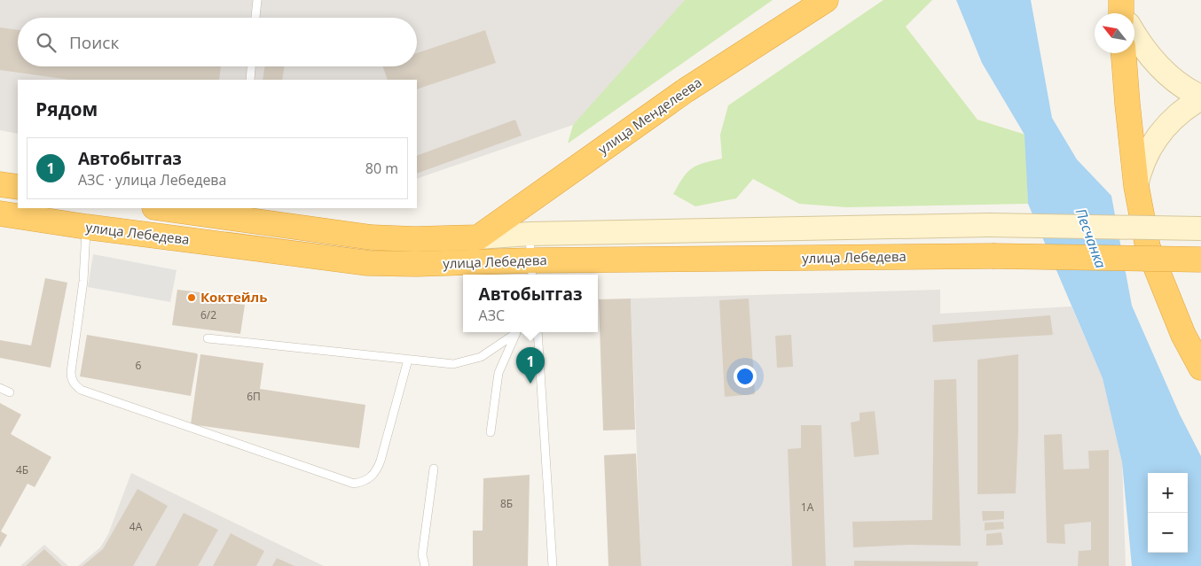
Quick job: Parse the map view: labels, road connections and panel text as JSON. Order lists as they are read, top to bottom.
{
  "streets": {
    "highway": ["улица Менделеева", "улица Лебедева"]
  },
  "crossings": [
    ["улица Менделеева", "улица Лебедева"]
  ],
  "water": ["Песчанка"],
  "places": ["Коктейль"],
  "house_numbers": [
    "6/2",
    "6",
    "6П",
    "4Б",
    "8Б",
    "1А",
    "4А"
  ],
  "north": "top left",
  "page": {
    "search": "Поиск",
    "heading": "Рядом",
    "list": [
      {
        "mark": "1",
        "name": "Автобытгаз",
        "note": "АЗС · улица Лебедева",
        "value": "80 m"
      }
    ],
    "popup": ["Автобытгаз", "АЗС"],
    "pins": "1",
    "map_buttons": ["+", "−"]
  }
}
